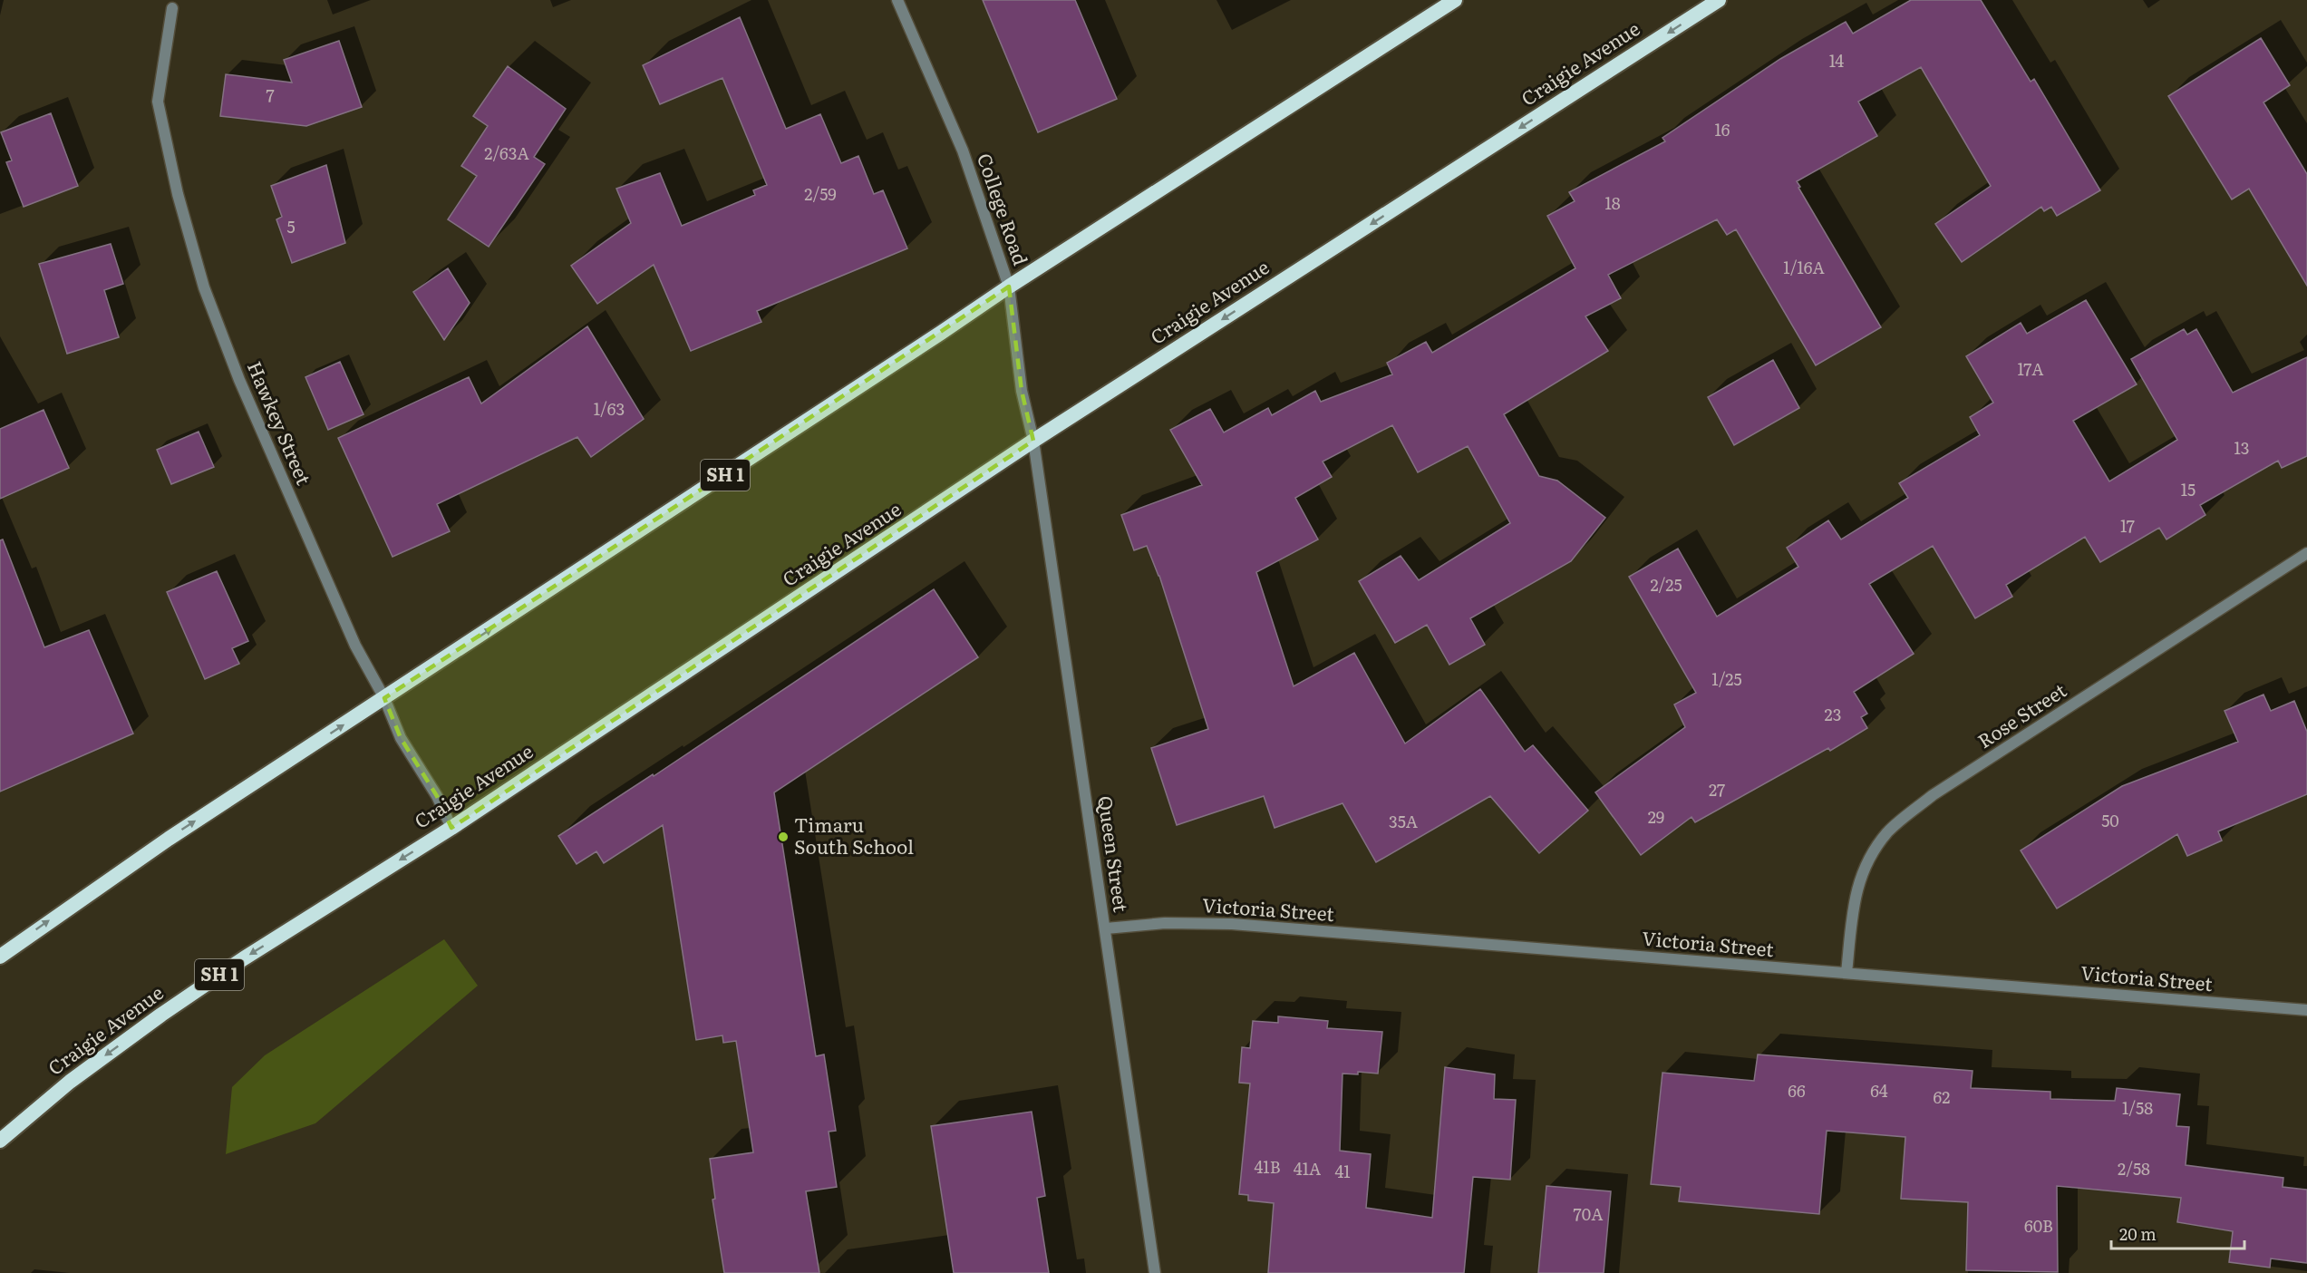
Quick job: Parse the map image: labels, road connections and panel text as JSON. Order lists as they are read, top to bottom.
{
  "streets": {
    "highway": ["Craigie Avenue", "SH 1"],
    "street": [
      "College Road",
      "Hawkey Street",
      "Rose Street",
      "Queen Street",
      "Victoria Street"
    ]
  },
  "crossings": [
    ["Craigie Avenue", "College Road"],
    ["Craigie Avenue", "Hawkey Street"],
    ["Craigie Avenue", "Queen Street"],
    ["College Road", "SH 1"],
    ["College Road", "Queen Street"],
    ["Hawkey Street", "SH 1"],
    ["Rose Street", "Victoria Street"],
    ["Queen Street", "Victoria Street"]
  ],
  "one_way": ["Craigie Avenue"],
  "places": ["Timaru South School"],
  "house_numbers": [
    "14",
    "7",
    "16",
    "2/63A",
    "2/59",
    "18",
    "5",
    "1/16A",
    "17A",
    "1/63",
    "13",
    "15",
    "17",
    "2/25",
    "1/25",
    "23",
    "27",
    "29",
    "50",
    "35A",
    "66",
    "64",
    "62",
    "1/58",
    "41B",
    "41A",
    "2/58",
    "41",
    "70A",
    "60B"
  ],
  "scale_bar": "20 m"
}
